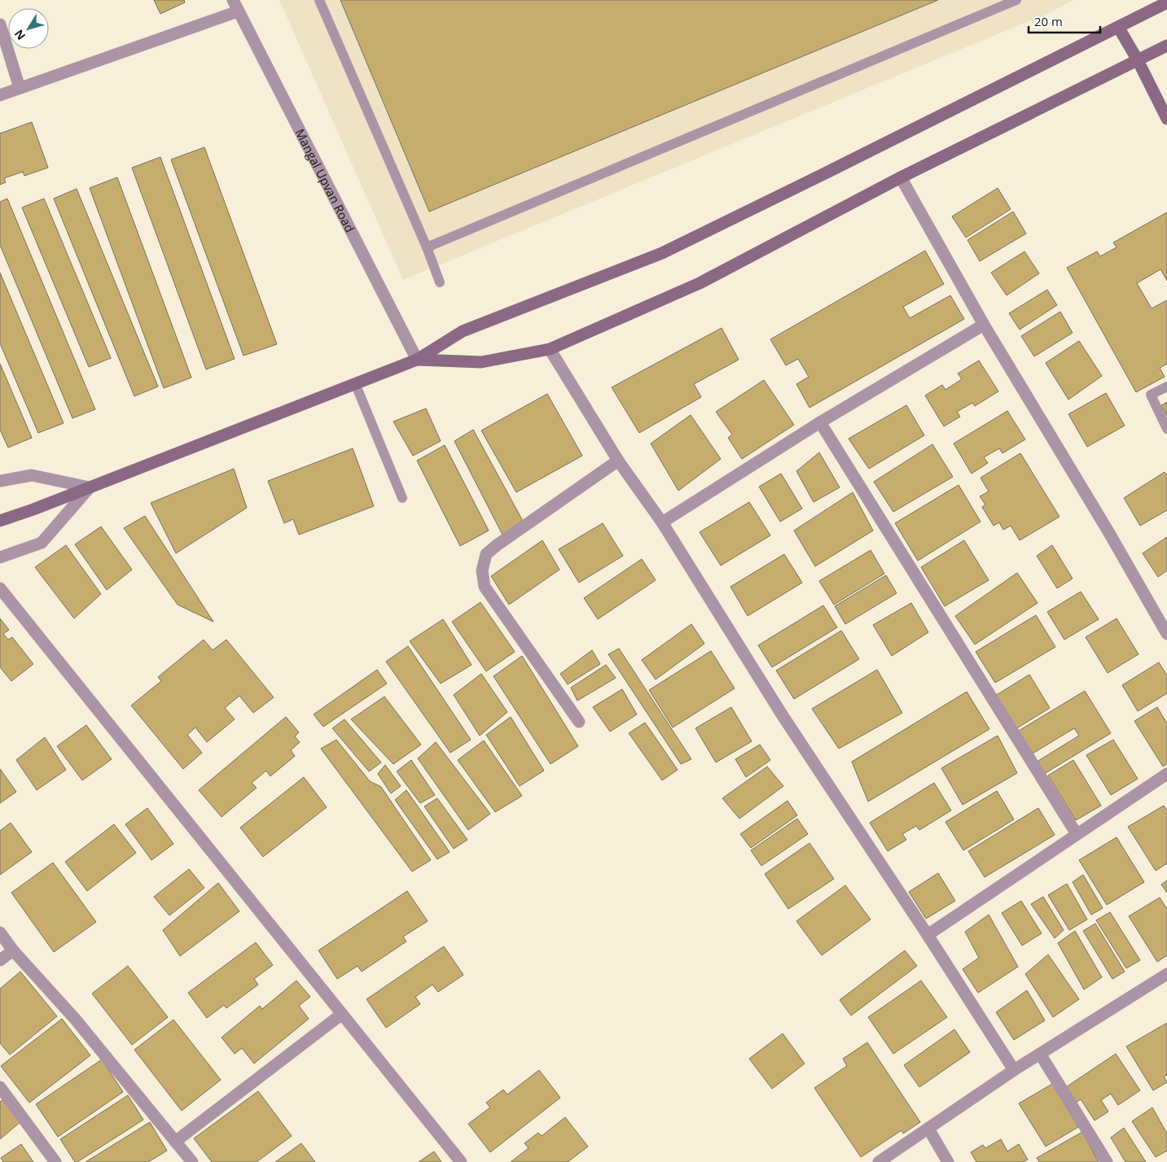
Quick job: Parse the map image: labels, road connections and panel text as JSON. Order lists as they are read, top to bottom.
{
  "streets": {
    "street": ["Mangal Upvan Road"]
  },
  "scale_bar": "20 m",
  "north": "bottom left"
}
